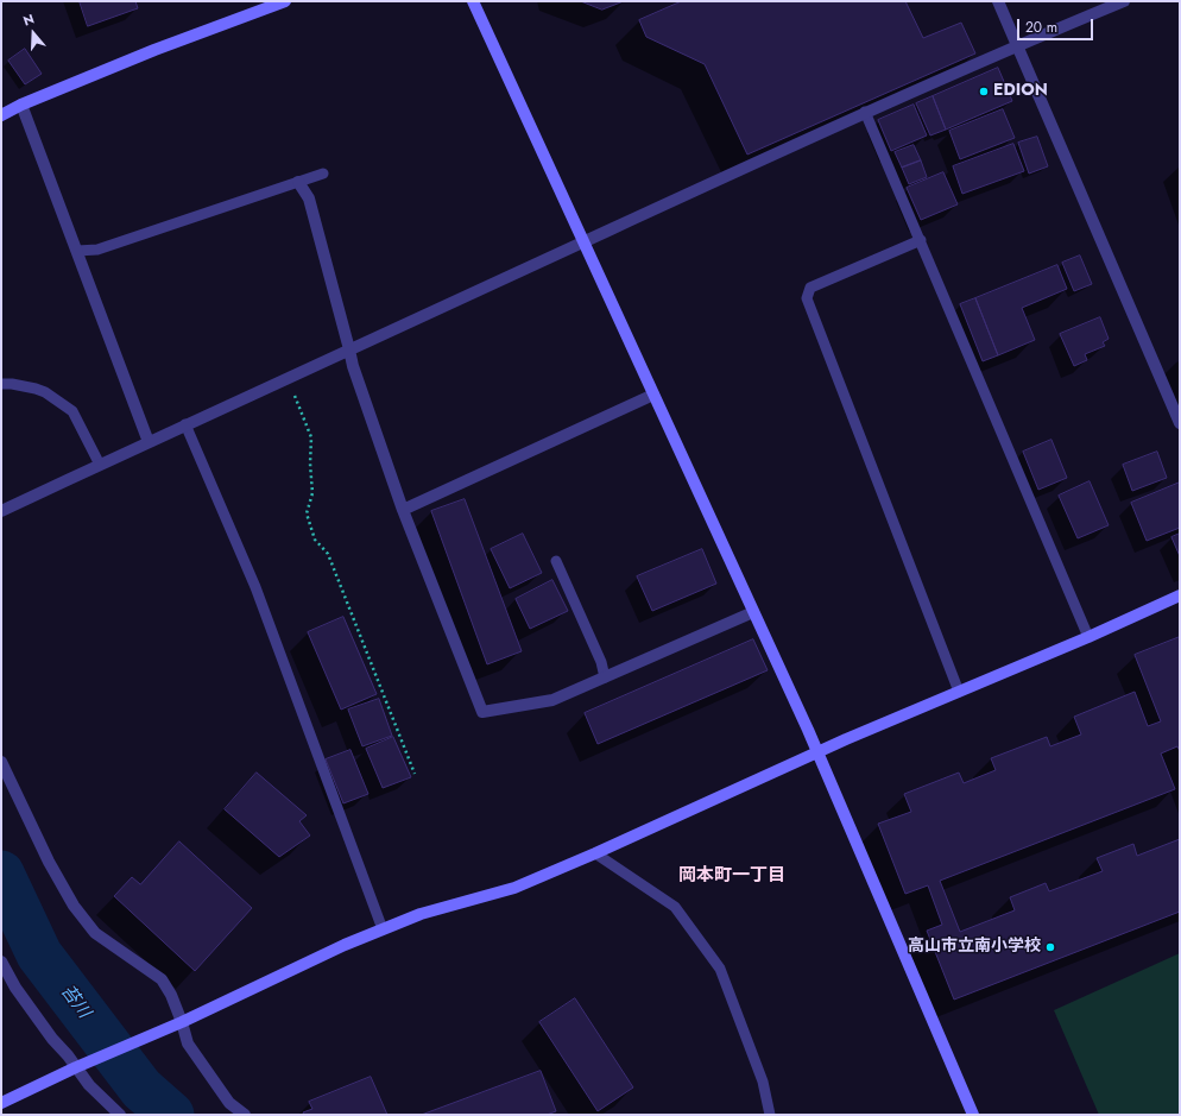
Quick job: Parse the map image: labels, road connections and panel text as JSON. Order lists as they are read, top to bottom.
{
  "districts": ["岡本町一丁目"],
  "water": ["苔川"],
  "places": ["EDION", "高山市立南小学校"],
  "scale_bar": "20 m",
  "north": "top"
}
